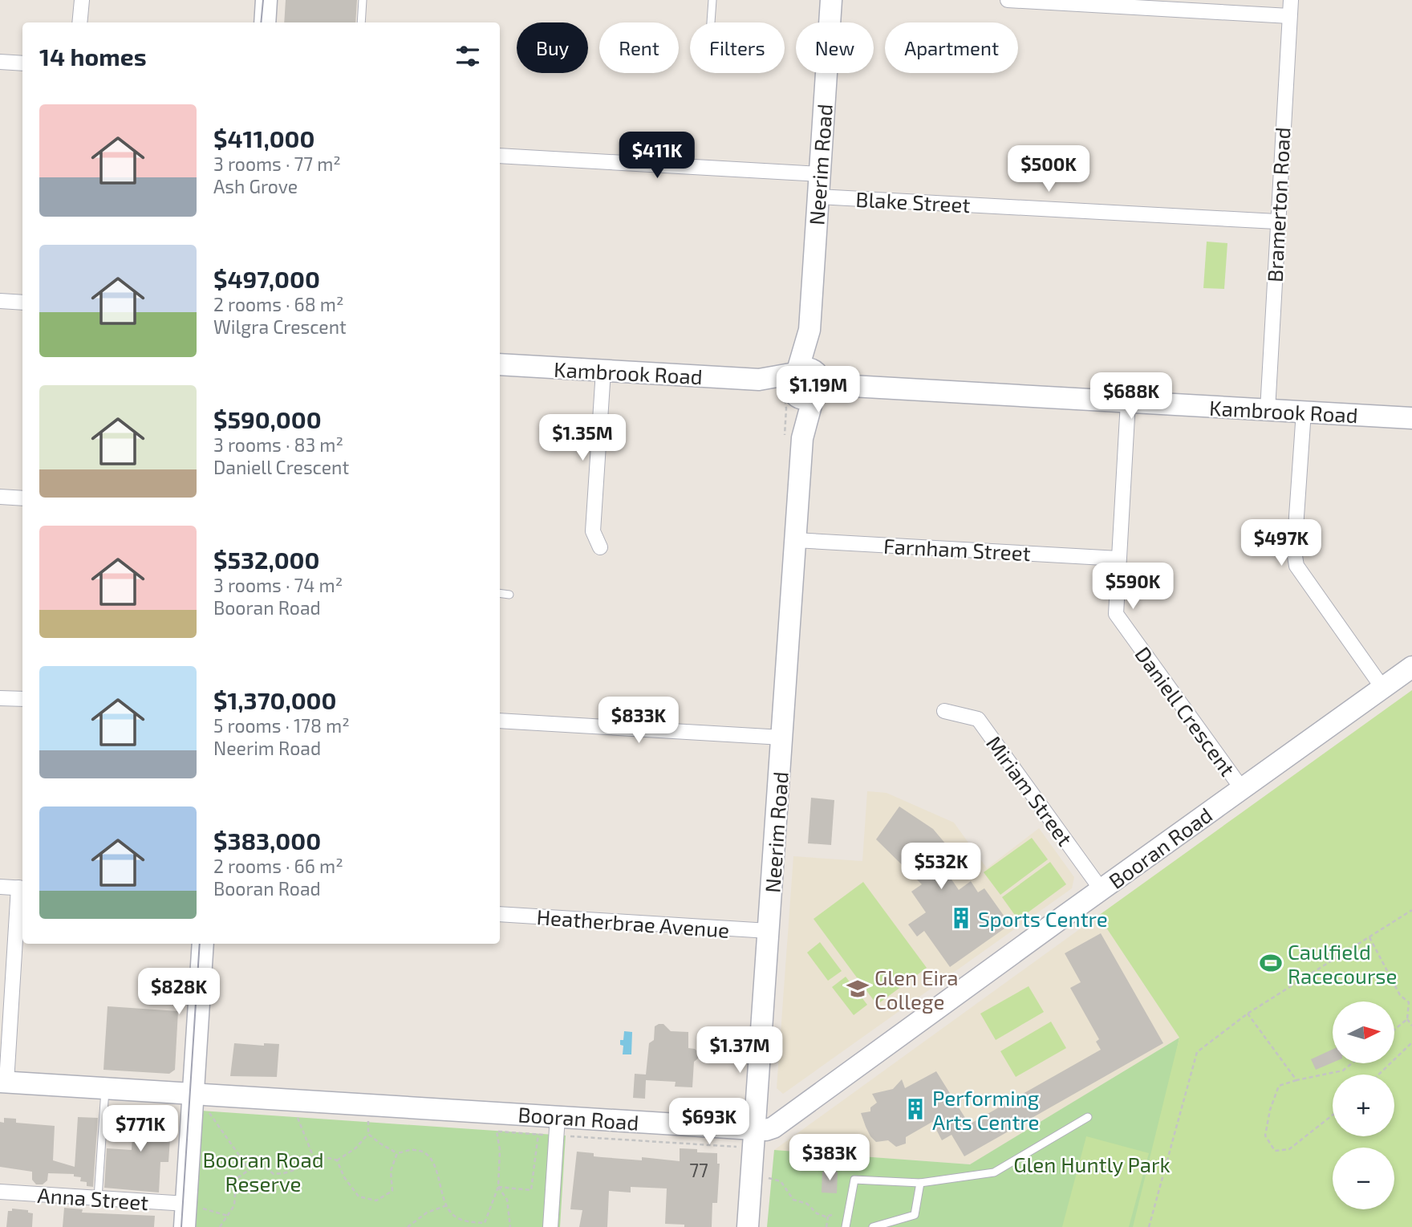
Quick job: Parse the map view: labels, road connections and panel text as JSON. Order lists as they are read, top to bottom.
{
  "streets": {
    "street": [
      "Neerim Road",
      "Blake Street",
      "Bramerton Road",
      "Kambrook Road",
      "Farnham Street",
      "Daniell Crescent",
      "Miriam Street",
      "Booran Road",
      "Heatherbrae Avenue",
      "Anna Street"
    ]
  },
  "crossings": [
    ["Neerim Road", "Blake Street"],
    ["Neerim Road", "Kambrook Road"],
    ["Neerim Road", "Farnham Street"],
    ["Neerim Road", "Booran Road"],
    ["Neerim Road", "Heatherbrae Avenue"],
    ["Blake Street", "Bramerton Road"],
    ["Bramerton Road", "Kambrook Road"],
    ["Kambrook Road", "Daniell Crescent"],
    ["Farnham Street", "Daniell Crescent"],
    ["Daniell Crescent", "Booran Road"],
    ["Miriam Street", "Booran Road"]
  ],
  "parks": ["Booran Road Reserve", "Glen Huntly Park"],
  "places": {
    "building": ["Sports Centre", "Performing Arts Centre"],
    "sports": ["Caulfield Racecourse"],
    "school or university": ["Glen Eira College"]
  },
  "house_numbers": ["77"],
  "north": "right",
  "page": {
    "chip": [
      "Buy",
      "Rent",
      "Filters",
      "New",
      "Apartment"
    ],
    "heading": "14 homes",
    "list": [
      {
        "name": "$411,000",
        "note": "3 rooms · 77 m² · Ash Grove"
      },
      {
        "name": "$497,000",
        "note": "2 rooms · 68 m² · Wilgra Crescent"
      },
      {
        "name": "$590,000",
        "note": "3 rooms · 83 m² · Daniell Crescent"
      },
      {
        "name": "$532,000",
        "note": "3 rooms · 74 m² · Booran Road"
      },
      {
        "name": "$1,370,000",
        "note": "5 rooms · 178 m² · Neerim Road"
      },
      {
        "name": "$383,000",
        "note": "2 rooms · 66 m² · Booran Road"
      }
    ],
    "price": [
      "$411K",
      "$500K",
      "$1.19M",
      "$688K",
      "$1.35M",
      "$497K",
      "$590K",
      "$833K",
      "$532K",
      "$828K",
      "$1.37M",
      "$693K",
      "$771K",
      "$383K"
    ],
    "map_buttons": ["+", "−"]
  }
}
